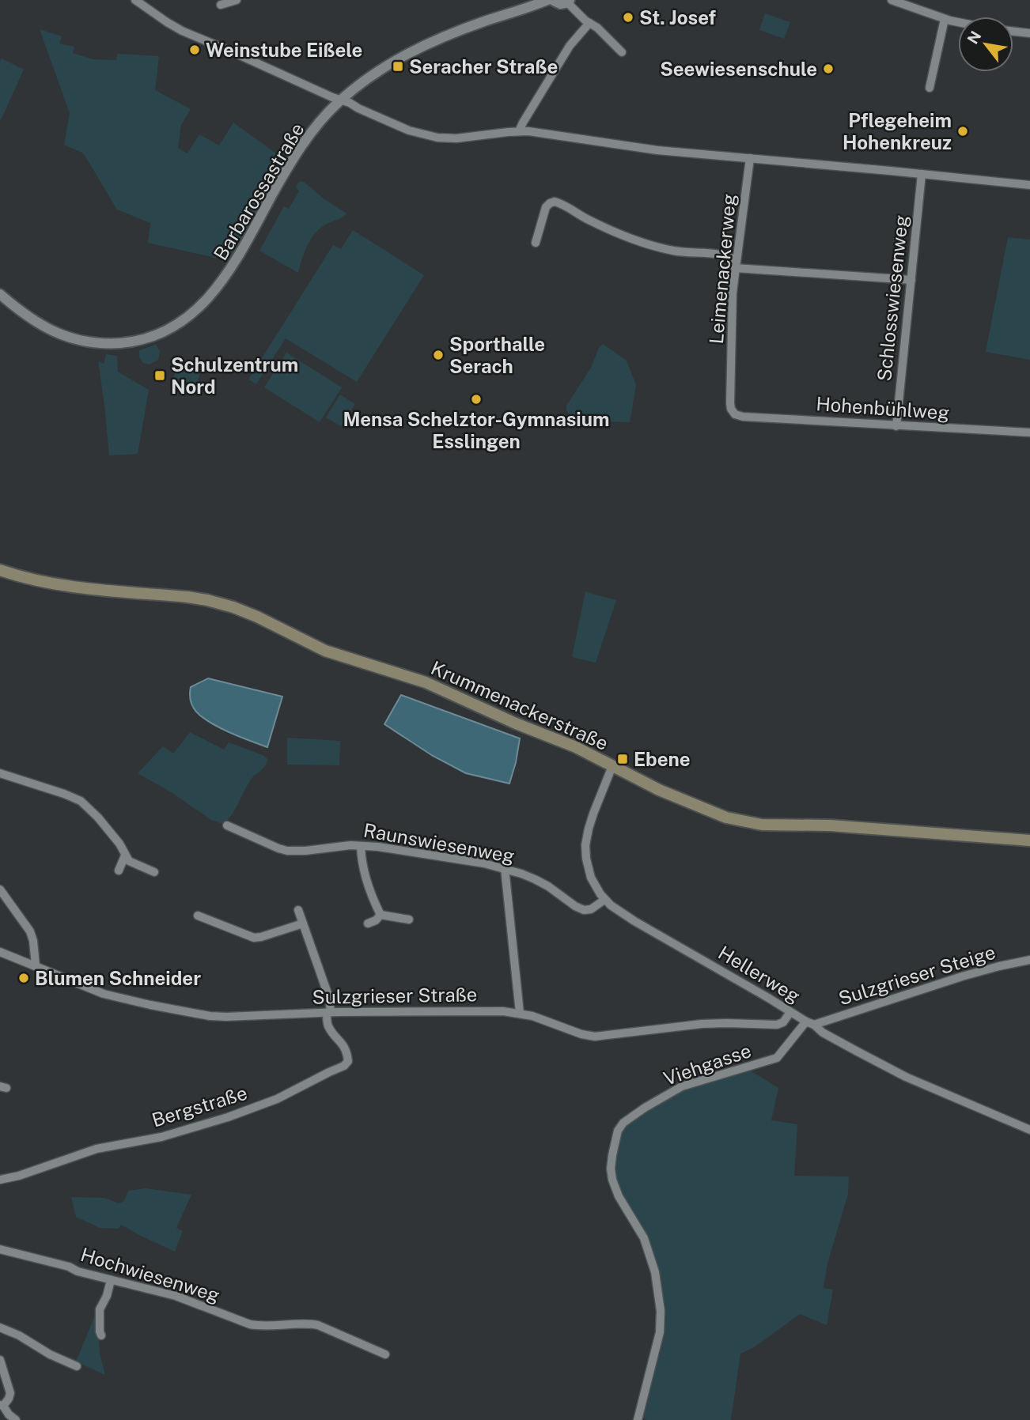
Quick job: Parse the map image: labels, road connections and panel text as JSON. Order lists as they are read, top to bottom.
{
  "streets": {
    "main road": ["Krummenackerstraße"],
    "street": [
      "Barbarossastraße",
      "Leimenackerweg",
      "Schlosswiesenweg",
      "Hohenbühlweg",
      "Raunswiesenweg",
      "Hellerweg",
      "Sulzgrieser Steige",
      "Sulzgrieser Straße",
      "Viehgasse",
      "Bergstraße",
      "Hochwiesenweg"
    ]
  },
  "crossings": [
    ["Leimenackerweg", "Hohenbühlweg"],
    ["Schlosswiesenweg", "Hohenbühlweg"],
    ["Krummenackerstraße", "Hellerweg"],
    ["Raunswiesenweg", "Hellerweg"],
    ["Hellerweg", "Sulzgrieser Steige"],
    ["Hellerweg", "Sulzgrieser Straße"],
    ["Hellerweg", "Viehgasse"],
    ["Sulzgrieser Steige", "Viehgasse"],
    ["Sulzgrieser Straße", "Bergstraße"]
  ],
  "places": {
    "other": [
      "St. Josef",
      "Weinstube Eißele",
      "Seewiesenschule",
      "Pflegeheim Hohenkreuz",
      "Sporthalle Serach",
      "Mensa Schelztor-Gymnasium Esslingen",
      "Blumen Schneider"
    ],
    "transit": ["Seracher Straße", "Schulzentrum Nord", "Ebene"]
  },
  "north": "top left"
}
